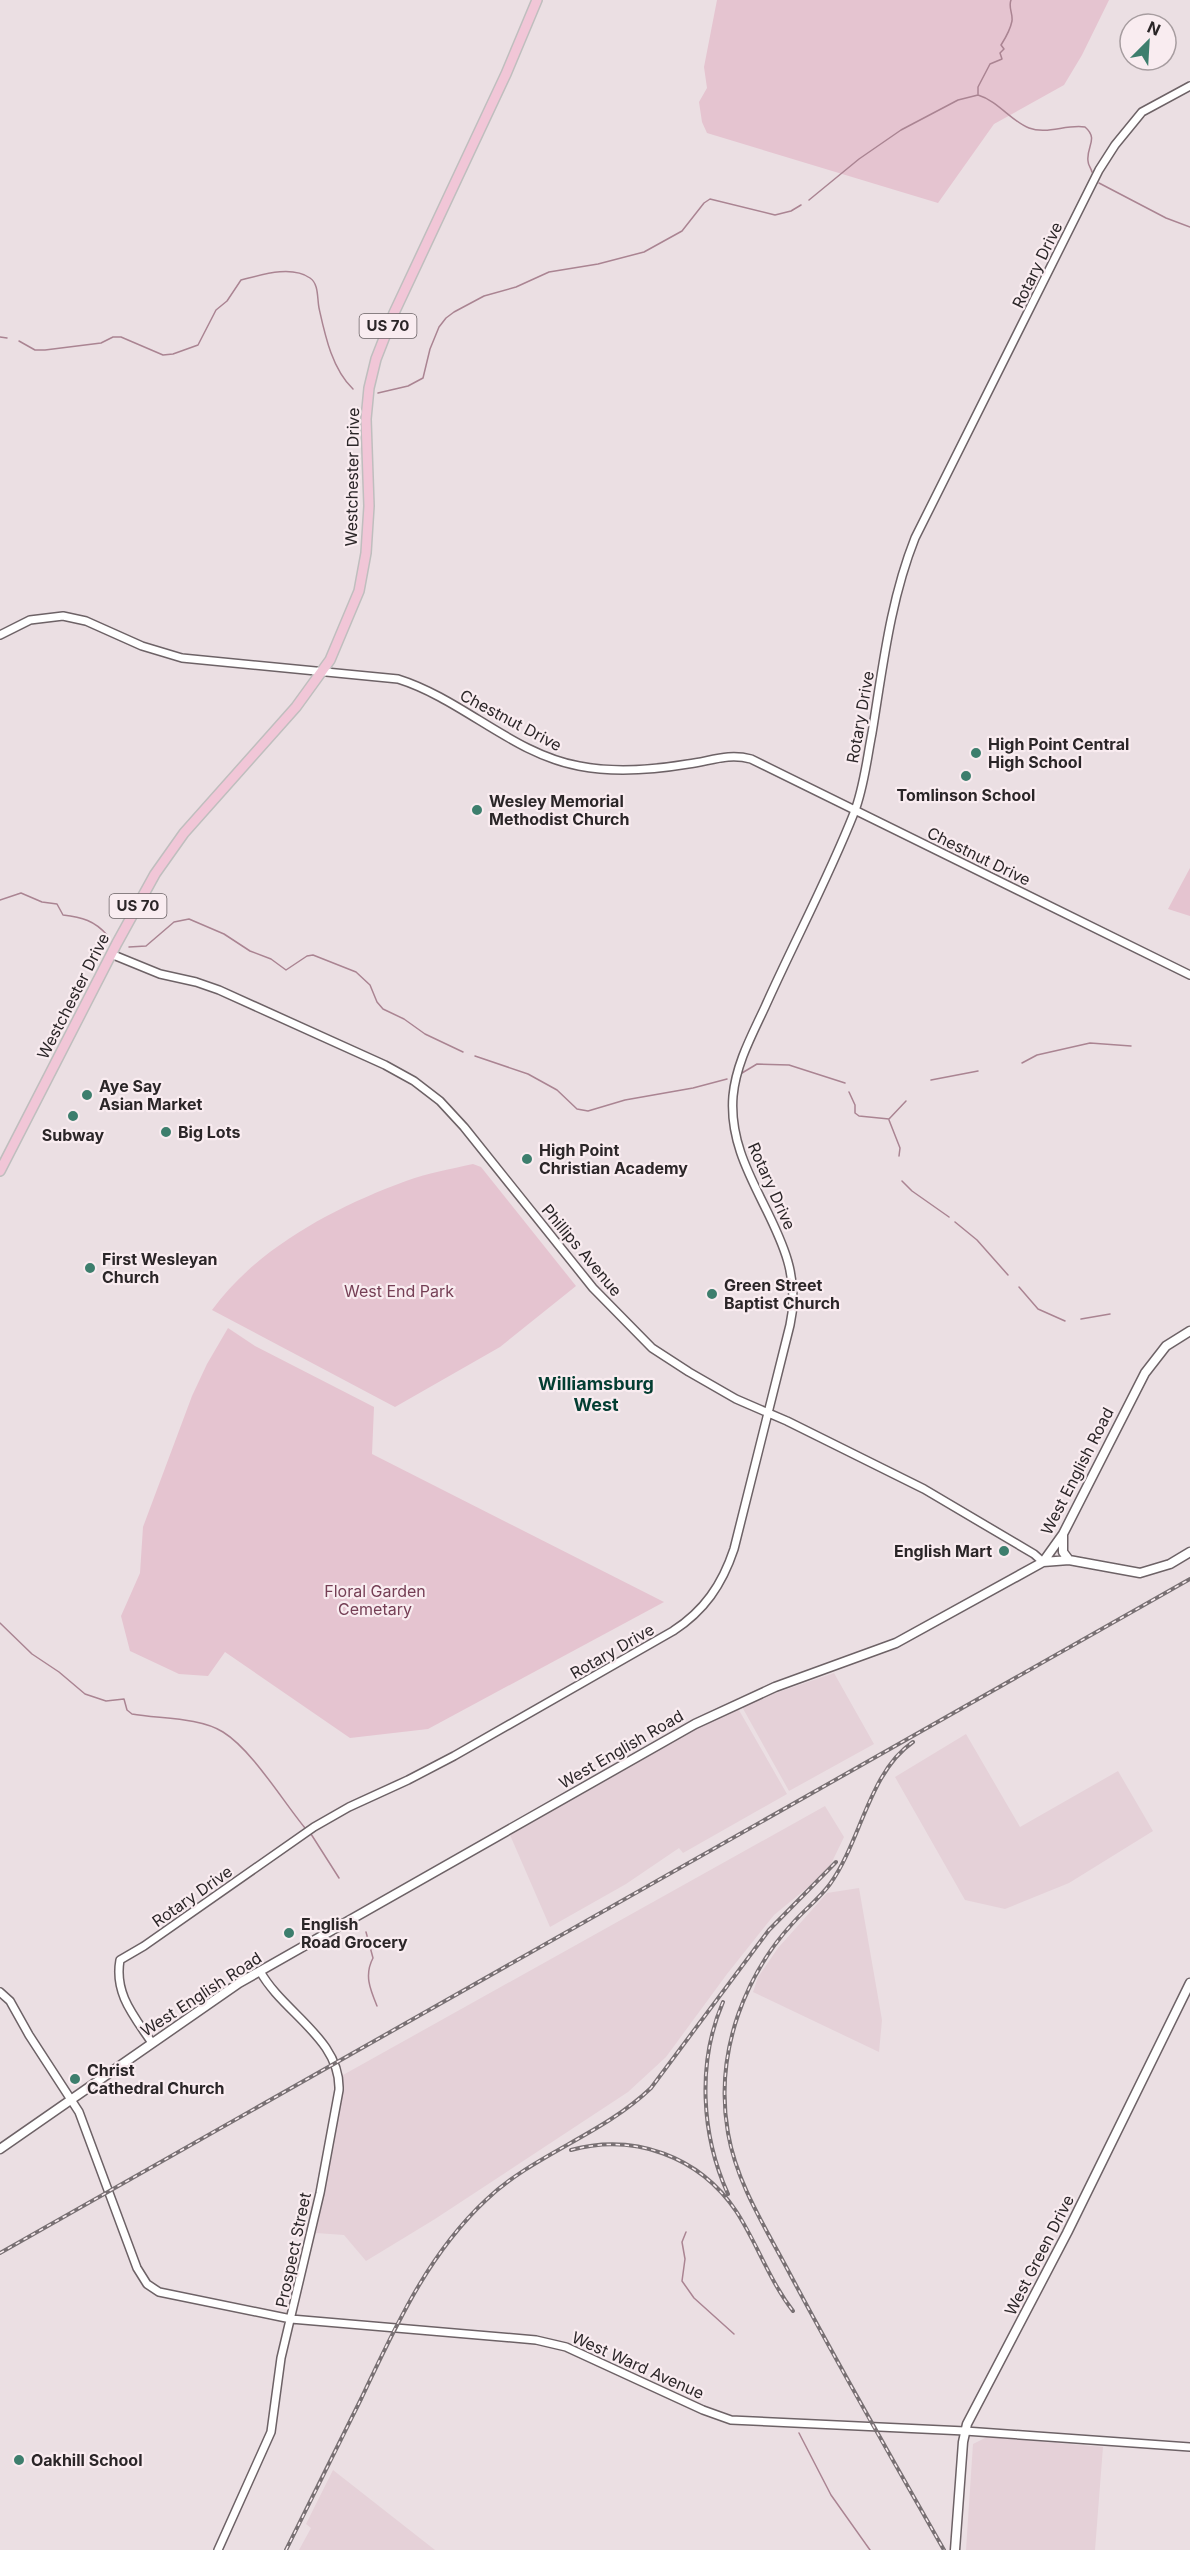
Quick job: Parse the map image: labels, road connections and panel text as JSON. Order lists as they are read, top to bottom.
{
  "streets": {
    "main road": [
      "US 70",
      "Westchester Drive",
      "West English Road",
      "West Green Drive"
    ],
    "street": [
      "Rotary Drive",
      "Chestnut Drive",
      "Phillips Avenue",
      "Prospect Street",
      "West Ward Avenue"
    ]
  },
  "crossings": [
    ["Rotary Drive", "Chestnut Drive"],
    ["Rotary Drive", "Phillips Avenue"],
    ["Rotary Drive", "West English Road"],
    ["Westchester Drive", "Chestnut Drive"],
    ["Westchester Drive", "Phillips Avenue"],
    ["Phillips Avenue", "West English Road"],
    ["West English Road", "Prospect Street"],
    ["West English Road", "West Ward Avenue"],
    ["Prospect Street", "West Ward Avenue"],
    ["West Green Drive", "West Ward Avenue"]
  ],
  "districts": ["Williamsburg West"],
  "parks": ["West End Park", "Floral Garden Cemetary"],
  "places": [
    "High Point Central High School",
    "Tomlinson School",
    "Wesley Memorial Methodist Church",
    "Aye Say Asian Market",
    "Subway",
    "Big Lots",
    "High Point Christian Academy",
    "First Wesleyan Church",
    "Green Street Baptist Church",
    "English Mart",
    "English Road Grocery",
    "Christ Cathedral Church",
    "Oakhill School"
  ],
  "north": "top right"
}
